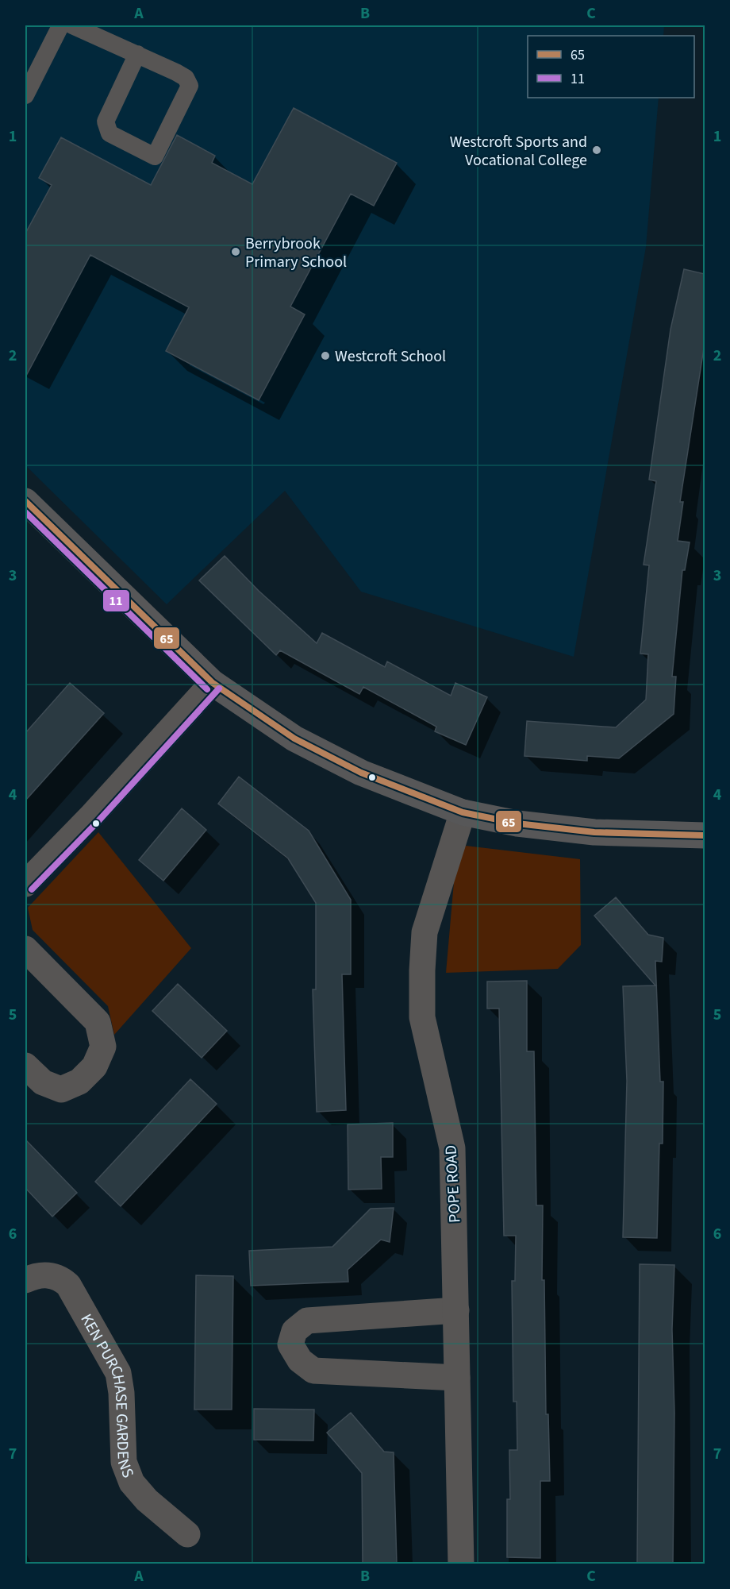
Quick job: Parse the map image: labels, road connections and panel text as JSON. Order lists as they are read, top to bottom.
{
  "streets": {
    "street": ["POPE ROAD", "KEN PURCHASE GARDENS"]
  },
  "places": ["Westcroft Sports and Vocational College", "Berrybrook Primary School", "Westcroft School"],
  "lines": ["transit line 65", "transit line 11"],
  "legend": ["65", "11"],
  "grid": {
    "columns": ["A", "B", "C"],
    "rows": [
      "1",
      "2",
      "3",
      "4",
      "5",
      "6",
      "7"
    ]
  }
}
